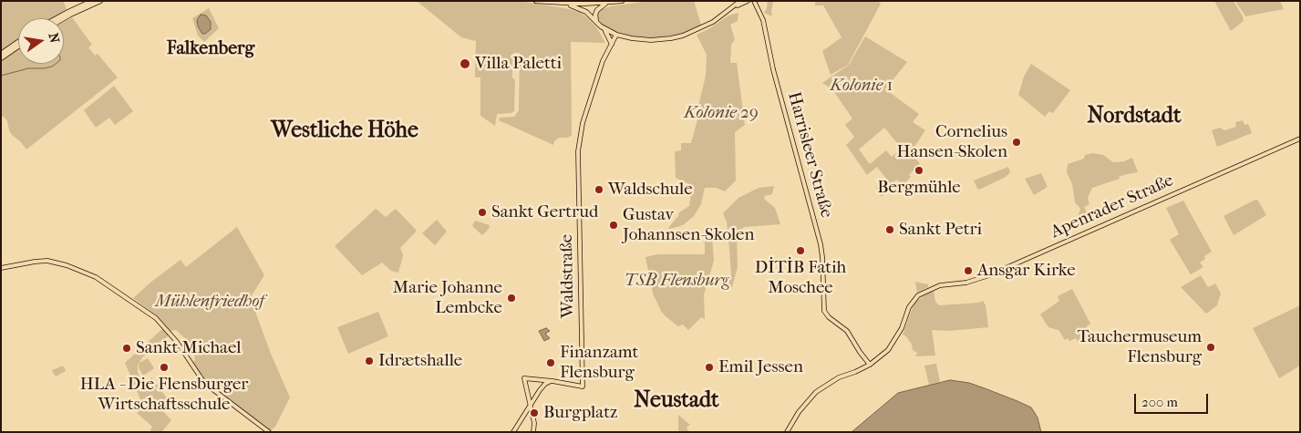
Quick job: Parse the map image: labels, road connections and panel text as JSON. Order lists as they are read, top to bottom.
{
  "streets": {
    "main road": ["Harrisleer Straße", "Apenrader Straße", "Waldstraße"]
  },
  "crossings": [
    ["Harrisleer Straße", "Apenrader Straße"]
  ],
  "districts": [
    "Falkenberg",
    "Nordstadt",
    "Westliche Höhe",
    "Neustadt"
  ],
  "parks": [
    "Kolonie 1",
    "Kolonie 29",
    "TSB Flensburg",
    "Mühlenfriedhof"
  ],
  "places": [
    "Villa Paletti",
    "Cornelius Hansen-Skolen",
    "Bergmühle",
    "Waldschule",
    "Sankt Gertrud",
    "Gustav Johannsen-Skolen",
    "Sankt Petri",
    "DİTİB Fatih Moschee",
    "Ansgar Kirke",
    "Marie Johanne Lembcke",
    "Tauchermuseum Flensburg",
    "Sankt Michael",
    "Idrætshalle",
    "Finanzamt Flensburg",
    "HLA - Die Flensburger Wirtschaftsschule",
    "Emil Jessen",
    "Burgplatz"
  ],
  "scale_bar": "200 m",
  "north": "right"
}
